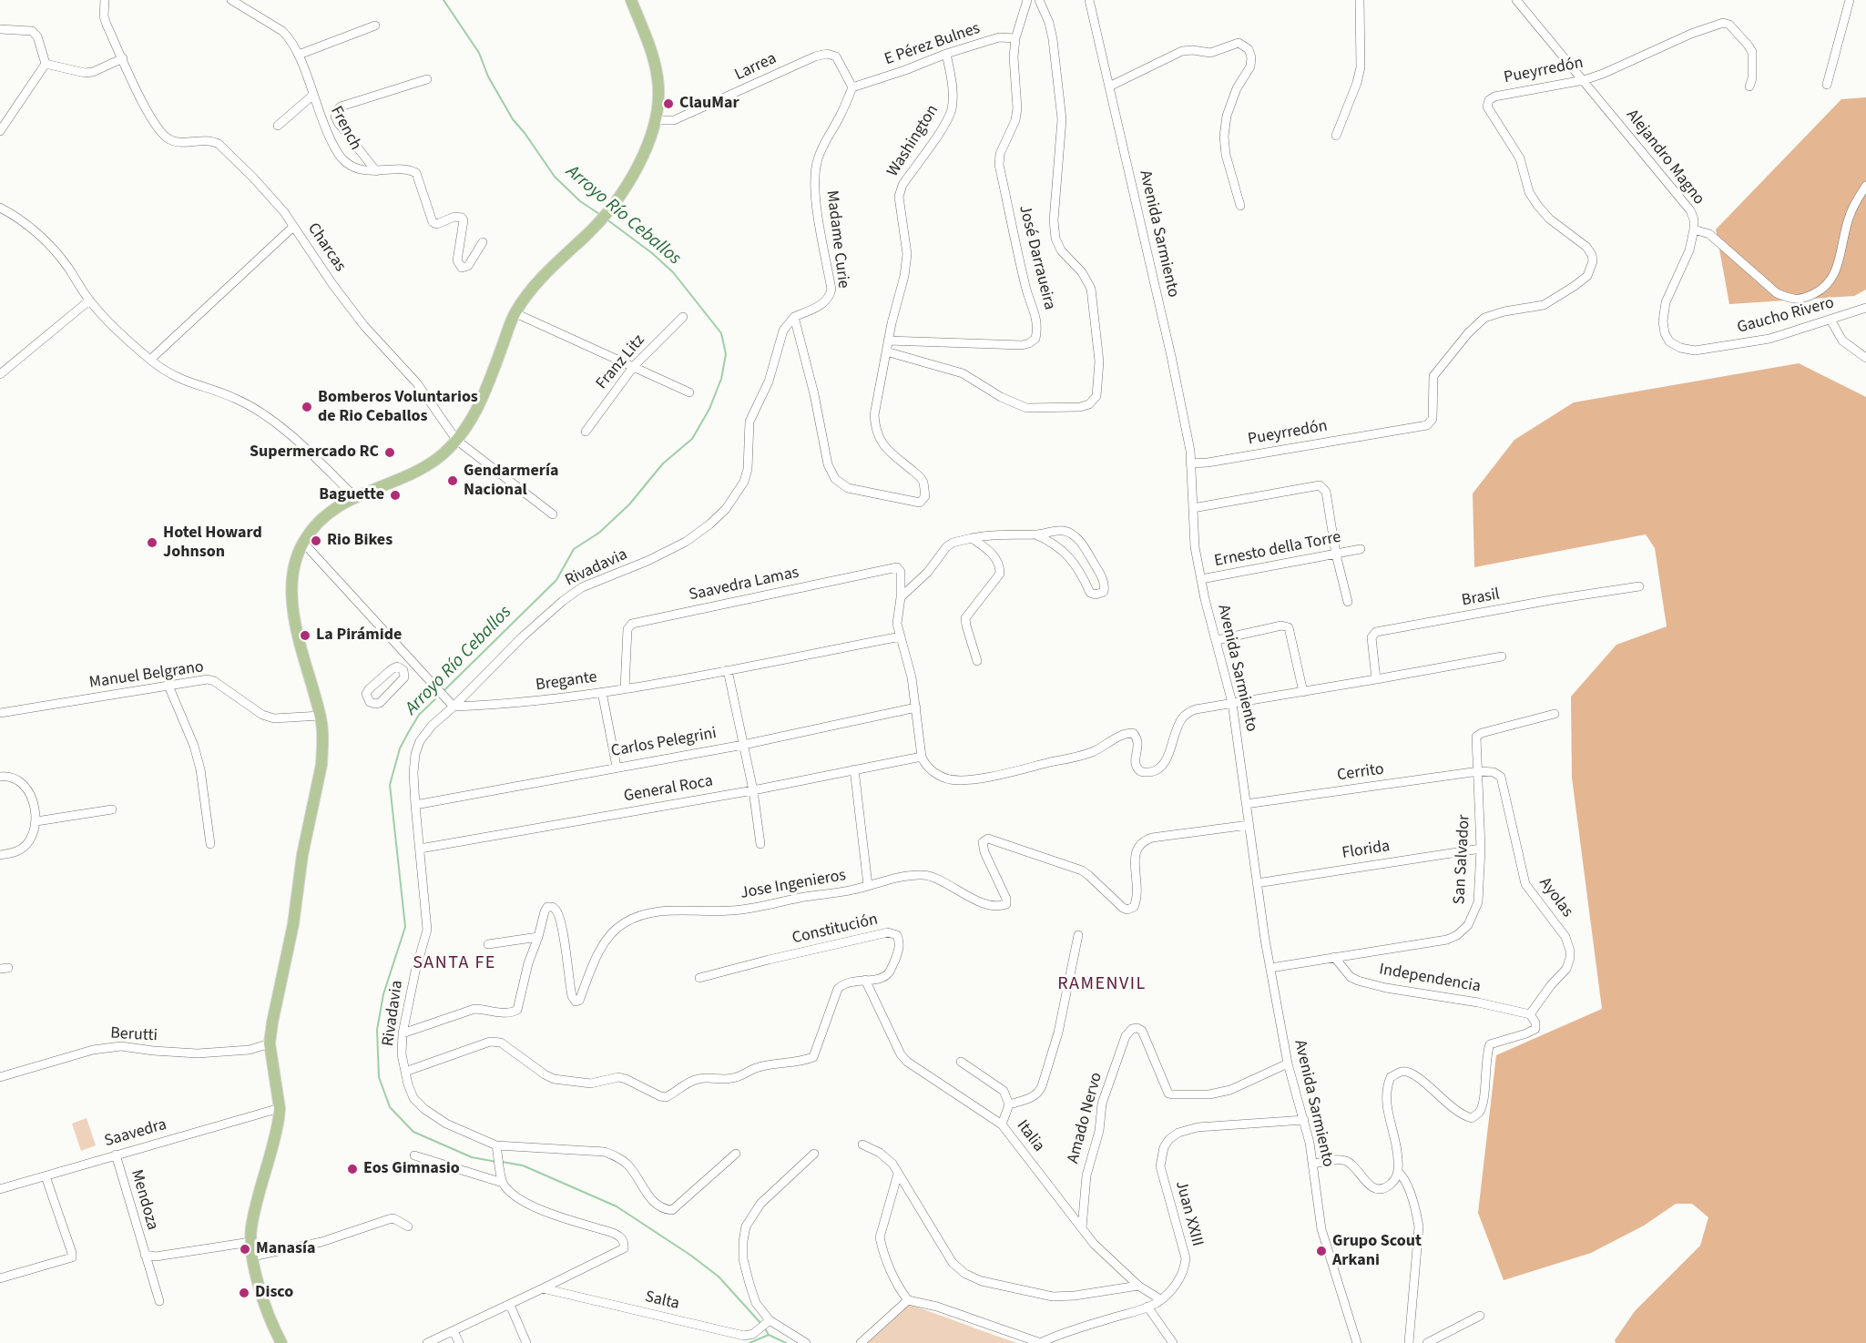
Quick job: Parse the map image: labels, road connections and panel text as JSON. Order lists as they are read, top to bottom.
{
  "streets": {
    "street": [
      "E Pérez Bulnes",
      "Larrea",
      "Pueyrredón",
      "French",
      "Washington",
      "Alejandro Magno",
      "Avenida Sarmiento",
      "Madame Curie",
      "Charcas",
      "José Darraueira",
      "Gaucho Rivero",
      "Franz Litz",
      "Ernesto della Torre",
      "Rivadavia",
      "Saavedra Lamas",
      "Brasil",
      "Manuel Belgrano",
      "Bregante",
      "Carlos Pelegrini",
      "Cerrito",
      "General Roca",
      "Florida",
      "San Salvador",
      "Jose Ingenieros",
      "Ayolas",
      "Constitución",
      "Independencia",
      "Berutti",
      "Amado Nervo",
      "Saavedra",
      "Italia",
      "Mendoza",
      "Juan XXIII",
      "Salta"
    ]
  },
  "crossings": [
    ["E Pérez Bulnes", "Larrea"],
    ["E Pérez Bulnes", "Washington"],
    ["E Pérez Bulnes", "Madame Curie"],
    ["E Pérez Bulnes", "José Darraueira"],
    ["Larrea", "Madame Curie"],
    ["Pueyrredón", "Alejandro Magno"],
    ["Pueyrredón", "Avenida Sarmiento"],
    ["Washington", "José Darraueira"],
    ["Alejandro Magno", "Gaucho Rivero"],
    ["Avenida Sarmiento", "Ernesto della Torre"],
    ["Avenida Sarmiento", "Cerrito"],
    ["Avenida Sarmiento", "Florida"],
    ["Avenida Sarmiento", "San Salvador"],
    ["Avenida Sarmiento", "Jose Ingenieros"],
    ["Avenida Sarmiento", "Amado Nervo"],
    ["Avenida Sarmiento", "Juan XXIII"],
    ["Madame Curie", "Rivadavia"],
    ["Rivadavia", "Bregante"],
    ["Rivadavia", "Carlos Pelegrini"],
    ["Rivadavia", "General Roca"],
    ["Rivadavia", "Jose Ingenieros"],
    ["Rivadavia", "Constitución"],
    ["Saavedra Lamas", "Bregante"],
    ["Cerrito", "San Salvador"],
    ["Cerrito", "Ayolas"],
    ["Florida", "San Salvador"],
    ["San Salvador", "Ayolas"],
    ["San Salvador", "Independencia"],
    ["Ayolas", "Independencia"],
    ["Amado Nervo", "Italia"],
    ["Saavedra", "Mendoza"],
    ["Italia", "Juan XXIII"]
  ],
  "districts": ["SANTA FE", "RAMENVIL"],
  "water": ["Arroyo Río Ceballos"],
  "places": [
    "ClauMar",
    "Bomberos Voluntarios de Rio Ceballos",
    "Supermercado RC",
    "Gendarmería Nacional",
    "Baguette",
    "Rio Bikes",
    "Hotel Howard Johnson",
    "La Pirámide",
    "Eos Gimnasio",
    "Manasía",
    "Grupo Scout Arkani",
    "Disco"
  ]
}
